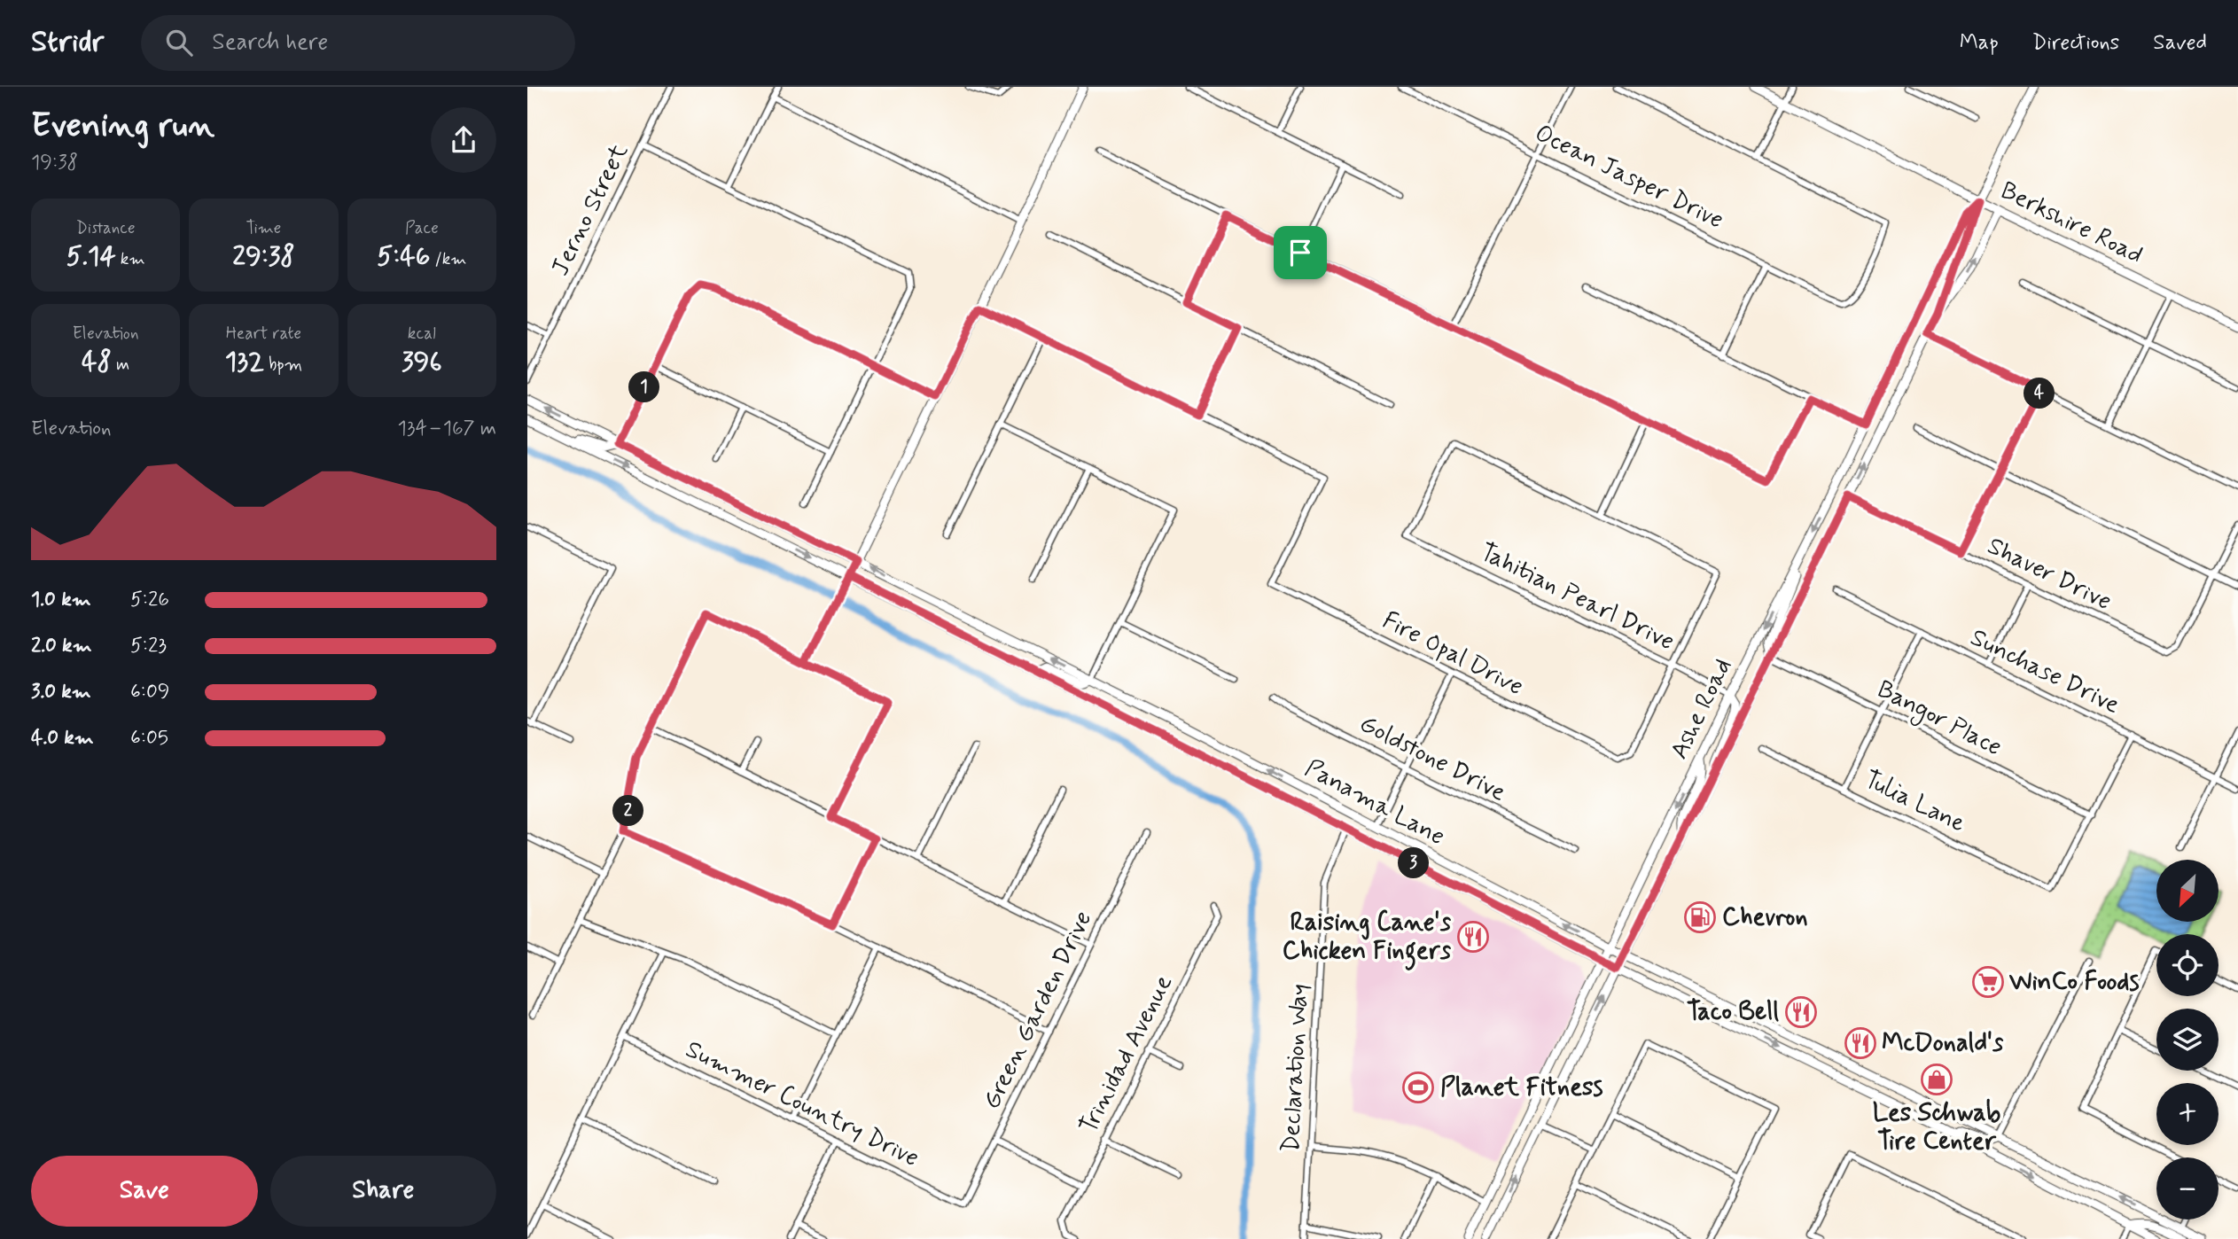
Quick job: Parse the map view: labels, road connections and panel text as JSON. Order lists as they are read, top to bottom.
{
  "streets": {
    "main road": ["Berkshire Road", "Ashe Road", "Panama Lane"],
    "street": [
      "Ocean Jasper Drive",
      "Jerno Street",
      "Shaver Drive",
      "Tahitian Pearl Drive",
      "Fire Opal Drive",
      "Sunchase Drive",
      "Bangor Place",
      "Goldstone Drive",
      "Tulia Lane",
      "Green Garden Drive",
      "Trinidad Avenue",
      "Declaration Way",
      "Summer Country Drive"
    ]
  },
  "crossings": [
    ["Berkshire Road", "Ashe Road"],
    ["Shaver Drive", "Ashe Road"],
    ["Tahitian Pearl Drive", "Fire Opal Drive"],
    ["Tahitian Pearl Drive", "Ashe Road"],
    ["Ashe Road", "Bangor Place"],
    ["Ashe Road", "Panama Lane"],
    ["Bangor Place", "Tulia Lane"],
    ["Panama Lane", "Declaration Way"],
    ["Green Garden Drive", "Summer Country Drive"]
  ],
  "places": {
    "fuel station": ["Chevron"],
    "restaurant": ["Raising Cane's Chicken Fingers", "Taco Bell", "McDonald's"],
    "supermarket": ["WinCo Foods"],
    "shop": ["Les Schwab Tire Center"],
    "sports": ["Planet Fitness"]
  },
  "north": "bottom left",
  "page": {
    "header": "Stridr",
    "search": "Search here",
    "nav": ["Map", "Directions", "Saved"],
    "heading": ["Evening run", "19:38"],
    "stats": [
      ["Distance", "5.14 km"],
      ["Time", "29:38"],
      ["Pace", "5:46 /km"],
      ["Elevation", "48 m"],
      ["Heart rate", "132 bpm"],
      ["kcal", "396"]
    ],
    "pins": [
      "1",
      "4",
      "2",
      "3"
    ],
    "chart": ["Elevation", "134–167 m"],
    "list": [
      {
        "name": "1.0 km",
        "note": "5:26"
      },
      {
        "name": "2.0 km",
        "note": "5:23"
      },
      {
        "name": "3.0 km",
        "note": "6:09"
      },
      {
        "name": "4.0 km",
        "note": "6:05"
      }
    ],
    "map_buttons": ["+", "−"],
    "buttons": ["Save", "Share"]
  }
}
